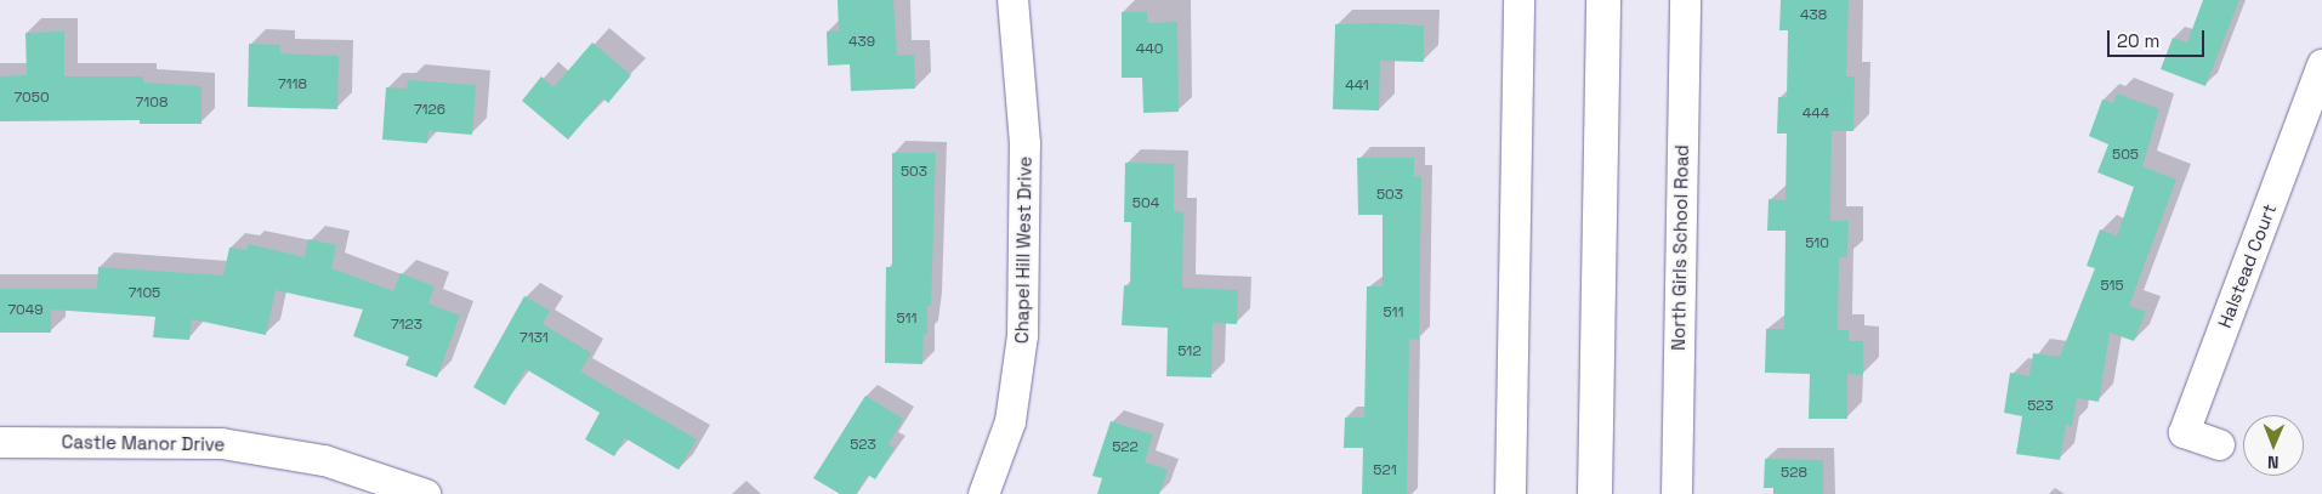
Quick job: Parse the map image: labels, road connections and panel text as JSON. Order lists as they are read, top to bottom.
{
  "streets": {
    "street": [
      "North Girls School Road",
      "Chapel Hill West Drive",
      "Halstead Court",
      "Castle Manor Drive"
    ]
  },
  "house_numbers": [
    "438",
    "439",
    "440",
    "7118",
    "441",
    "7050",
    "7108",
    "7126",
    "444",
    "505",
    "503",
    "503",
    "504",
    "510",
    "515",
    "7105",
    "7049",
    "511",
    "511",
    "7123",
    "7131",
    "512",
    "523",
    "523",
    "522",
    "521",
    "528"
  ],
  "scale_bar": "20 m",
  "north": "bottom"
}
